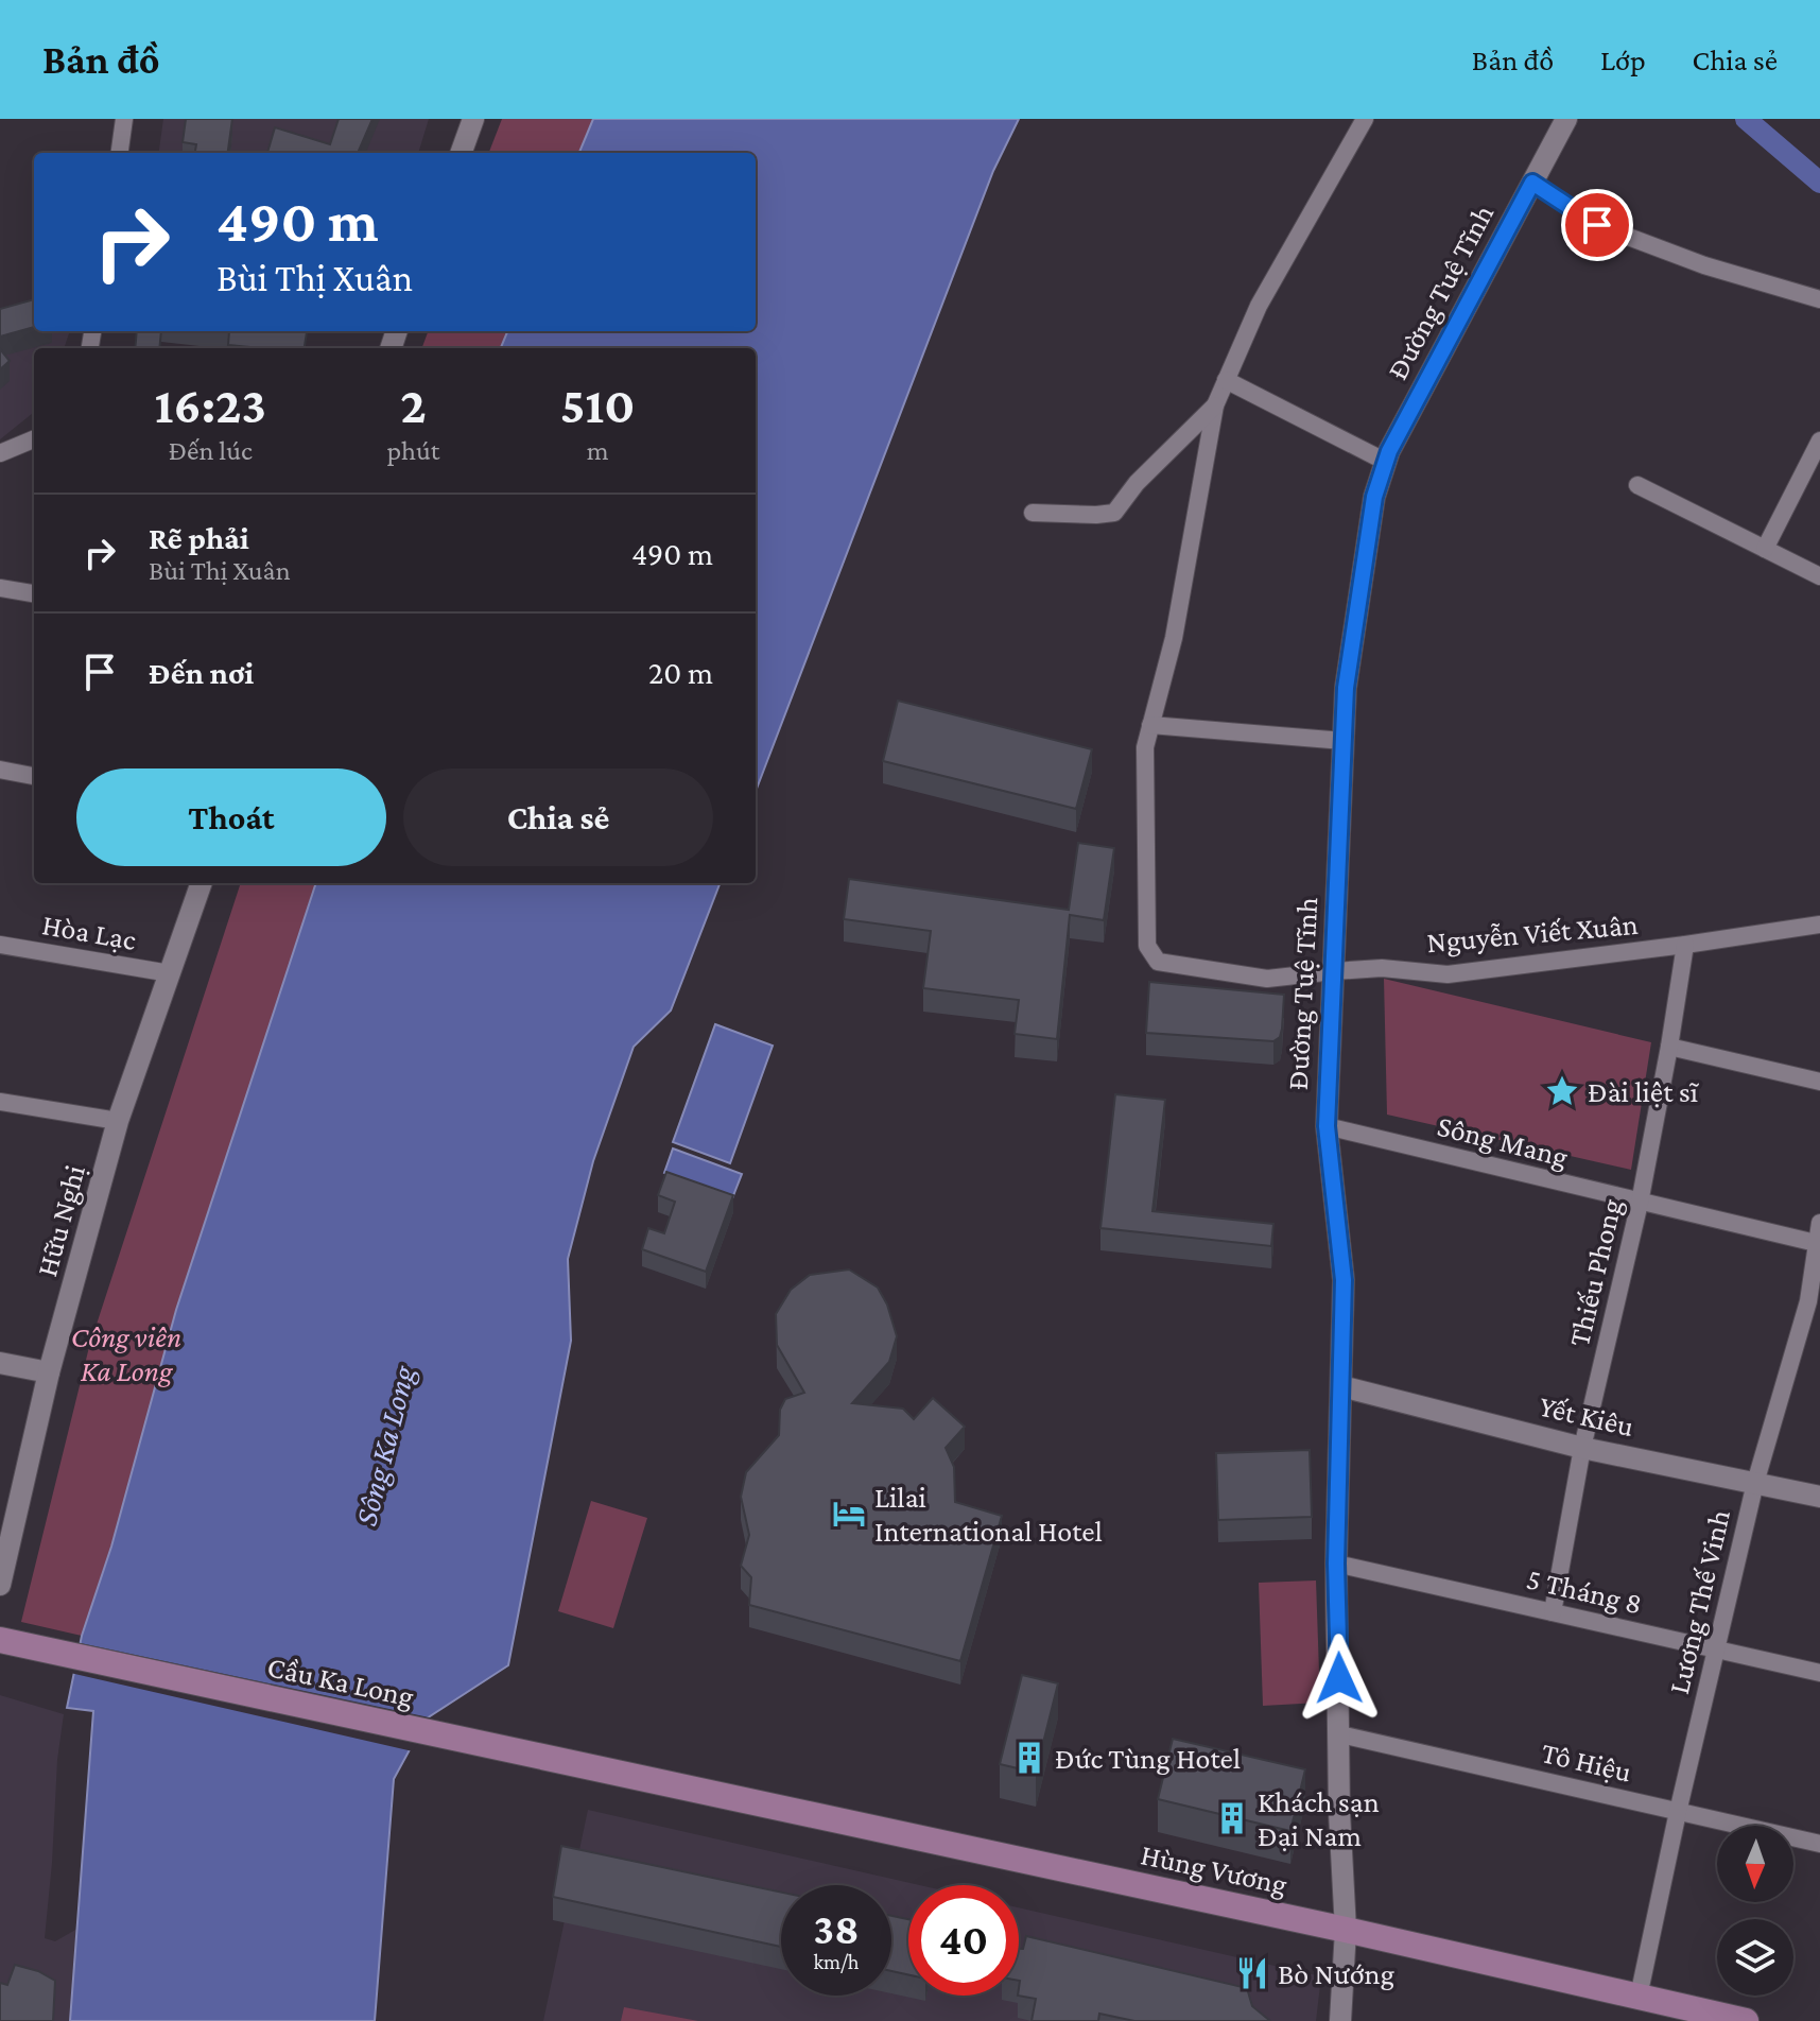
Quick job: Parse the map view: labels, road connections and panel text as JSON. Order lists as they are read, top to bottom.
{
  "streets": {
    "main road": ["Cầu Ka Long", "Hùng Vương"],
    "street": [
      "Đường Tuệ Tĩnh",
      "Hòa Lạc",
      "Nguyễn Viết Xuân",
      "Sông Mang",
      "Hữu Nghị",
      "Thiếu Phong",
      "Yết Kiêu",
      "5 Tháng 8",
      "Lương Thế Vinh",
      "Tô Hiệu"
    ]
  },
  "crossings": [
    ["Đường Tuệ Tĩnh", "Nguyễn Viết Xuân"],
    ["Đường Tuệ Tĩnh", "Sông Mang"],
    ["Đường Tuệ Tĩnh", "Yết Kiêu"],
    ["Đường Tuệ Tĩnh", "5 Tháng 8"],
    ["Đường Tuệ Tĩnh", "Tô Hiệu"],
    ["Đường Tuệ Tĩnh", "Hùng Vương"],
    ["Hòa Lạc", "Hữu Nghị"],
    ["Nguyễn Viết Xuân", "Thiếu Phong"],
    ["Sông Mang", "Thiếu Phong"],
    ["Sông Mang", "Lương Thế Vinh"],
    ["Thiếu Phong", "Yết Kiêu"],
    ["Thiếu Phong", "5 Tháng 8"],
    ["Yết Kiêu", "Lương Thế Vinh"],
    ["5 Tháng 8", "Lương Thế Vinh"],
    ["Lương Thế Vinh", "Tô Hiệu"],
    ["Lương Thế Vinh", "Hùng Vương"],
    ["Cầu Ka Long", "Hùng Vương"]
  ],
  "water": ["Sông Ka Long"],
  "parks": ["Công viên Ka Long"],
  "places": {
    "place": ["Đài liệt sĩ"],
    "hotel": ["Lilai International Hotel"],
    "building": ["Đức Tùng Hotel", "Khách sạn Đại Nam"],
    "restaurant": ["Bò Nướng"]
  },
  "north": "bottom",
  "page": {
    "header": "Bản đồ",
    "nav": ["Bản đồ", "Lớp", "Chia sẻ"],
    "turn": ["490 m", "Bùi Thị Xuân"],
    "eta": [
      "16:23",
      "Đến lúc",
      "2",
      "phút",
      "510",
      "m"
    ],
    "list": [
      {
        "name": "Rẽ phải",
        "note": "Bùi Thị Xuân",
        "value": "490 m"
      },
      {
        "name": "Đến nơi",
        "value": "20 m"
      }
    ],
    "buttons": ["Thoát", "Chia sẻ"],
    "speed": "38 km/h",
    "limit": "40"
  }
}
